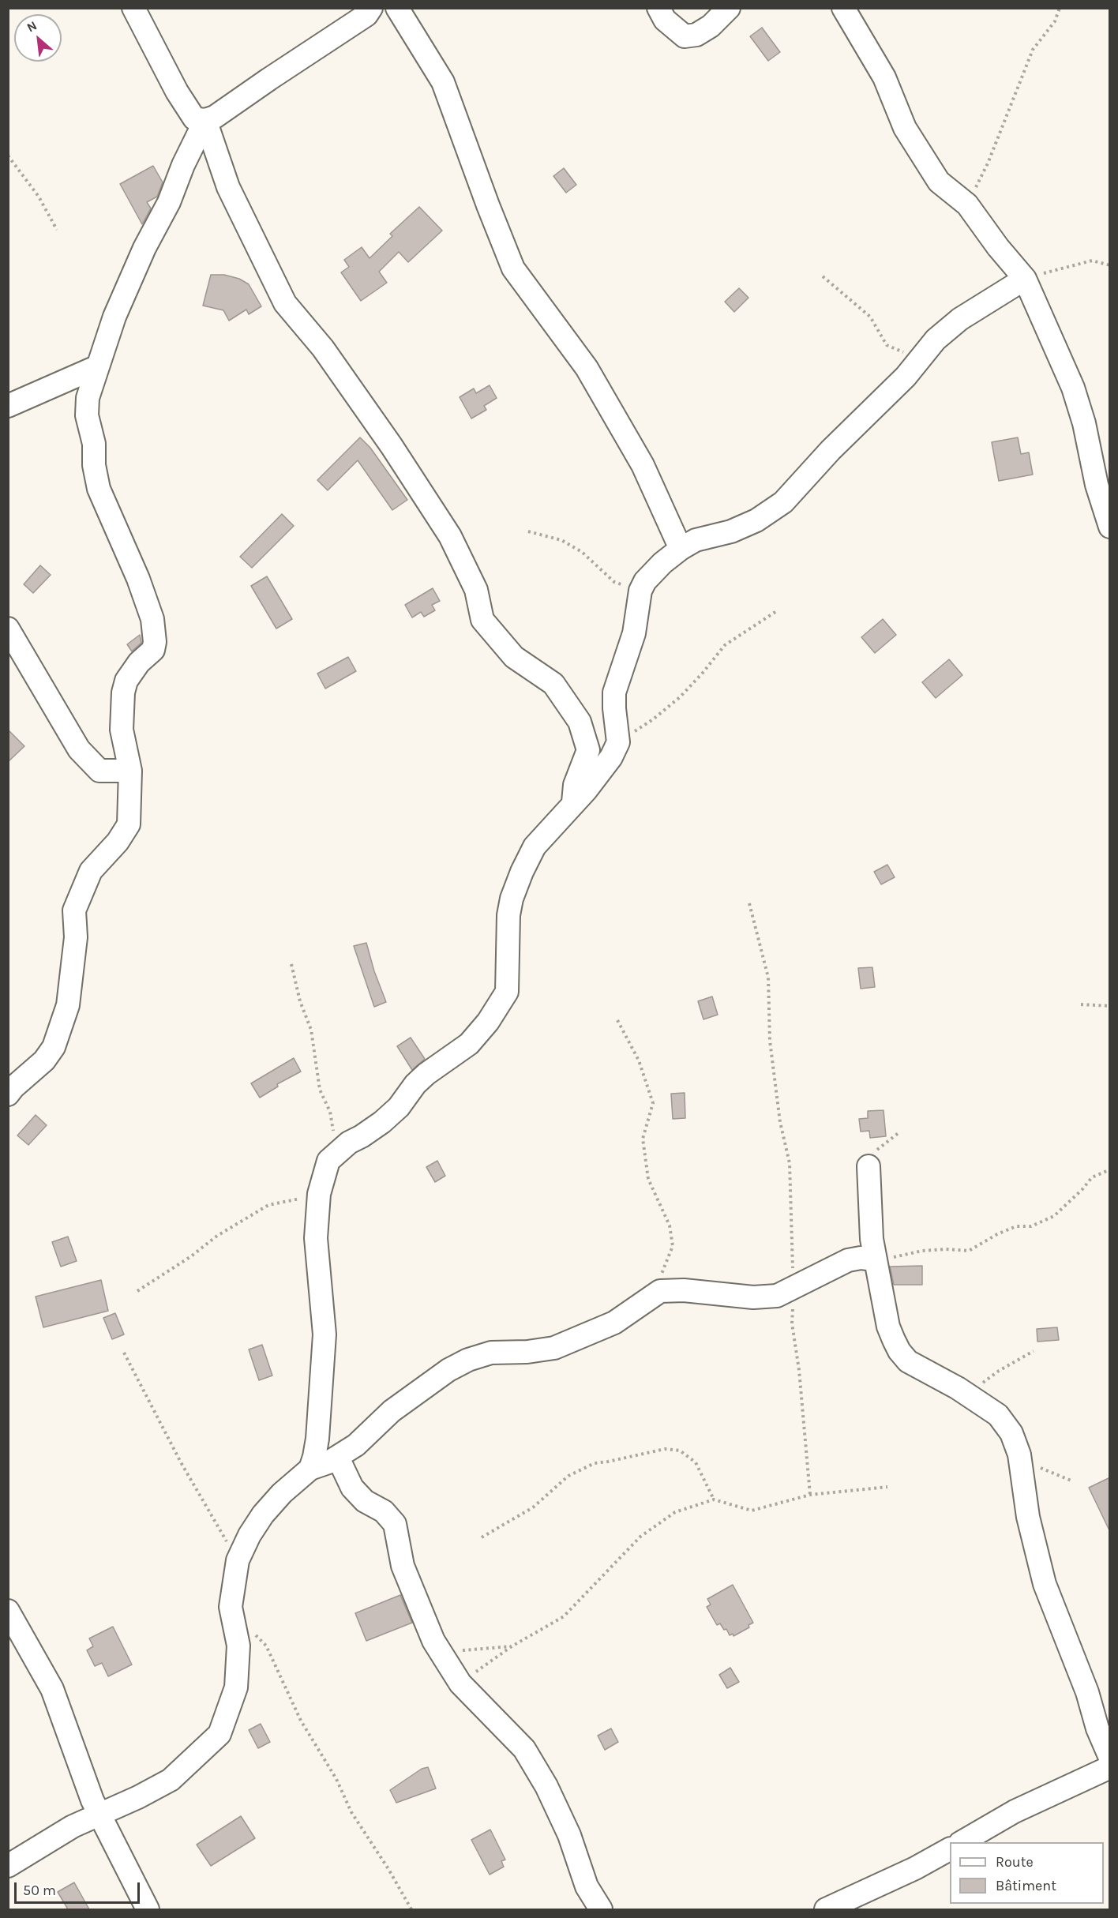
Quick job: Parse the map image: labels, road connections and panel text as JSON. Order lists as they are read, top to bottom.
{
  "legend": ["Route", "Bâtiment"],
  "scale_bar": "50 m",
  "north": "top left"
}
